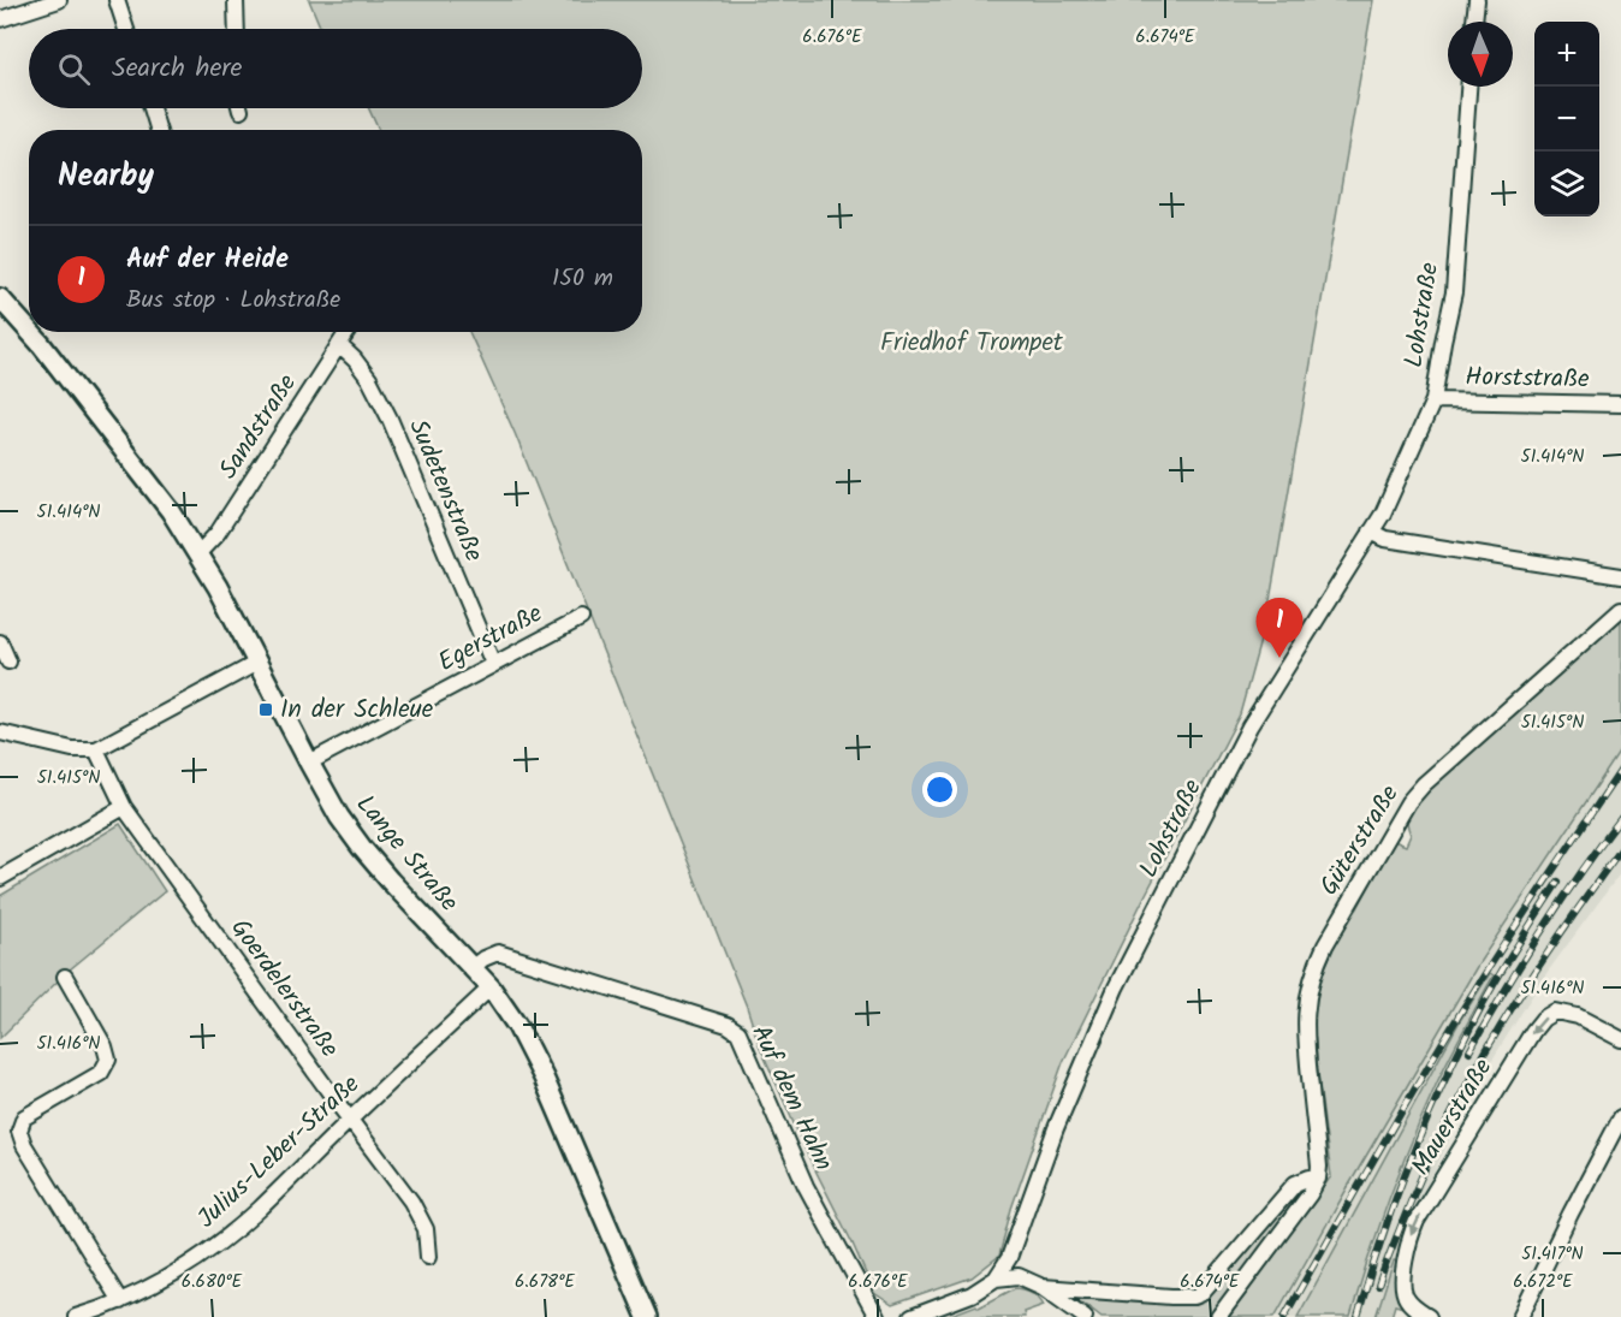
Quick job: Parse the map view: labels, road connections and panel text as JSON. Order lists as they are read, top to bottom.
{
  "streets": {
    "street": [
      "Lohstraße",
      "Horststraße",
      "Sandstraße",
      "Sudetenstraße",
      "Egerstraße",
      "Güterstraße",
      "Lange Straße",
      "Goerdelerstraße",
      "Auf dem Hahn",
      "Mauerstraße",
      "Julius-Leber-Straße"
    ]
  },
  "crossings": [
    ["Lohstraße", "Horststraße"],
    ["Sandstraße", "Sudetenstraße"],
    ["Sandstraße", "Lange Straße"],
    ["Sudetenstraße", "Egerstraße"],
    ["Egerstraße", "Lange Straße"],
    ["Lange Straße", "Auf dem Hahn"],
    ["Lange Straße", "Julius-Leber-Straße"],
    ["Goerdelerstraße", "Julius-Leber-Straße"]
  ],
  "parks": ["Friedhof Trompet"],
  "places": {
    "transit": ["In der Schleue"]
  },
  "north": "bottom",
  "page": {
    "map_buttons": ["+", "−"],
    "search": "Search here",
    "heading": "Nearby",
    "list": [
      {
        "mark": "1",
        "name": "Auf der Heide",
        "note": "Bus stop · Lohstraße",
        "value": "150 m"
      }
    ],
    "pins": "1"
  },
  "coordinates": [
    "6.676°E",
    "6.674°E",
    "51.414°N",
    "51.415°N",
    "51.416°N",
    "51.417°N",
    "6.680°E",
    "6.678°E",
    "6.672°E"
  ]
}
